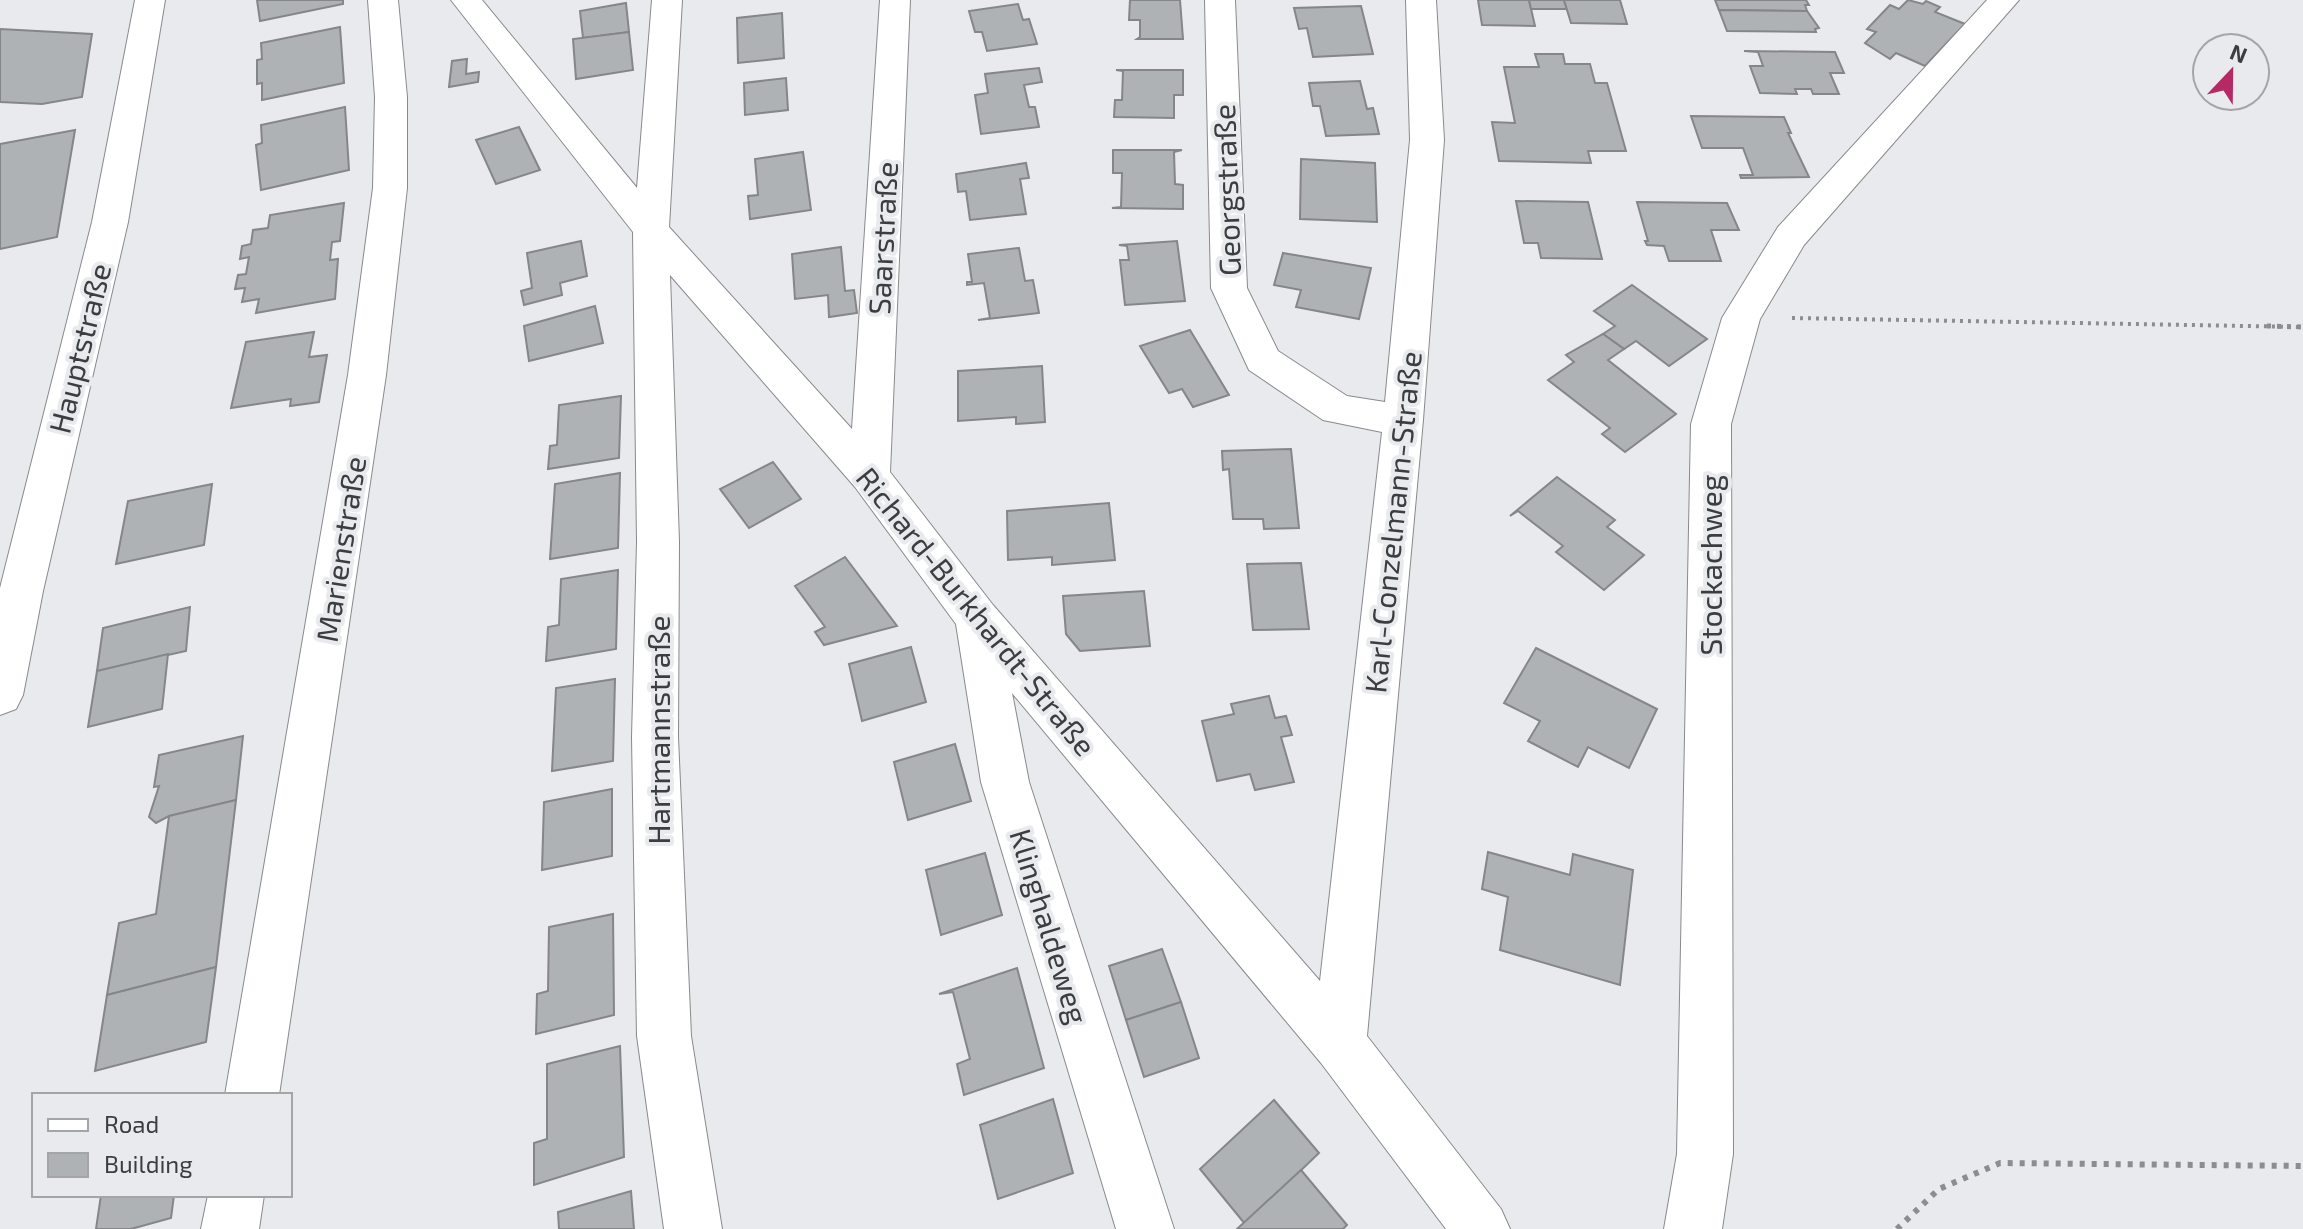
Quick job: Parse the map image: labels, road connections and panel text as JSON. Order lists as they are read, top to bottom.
{
  "streets": {
    "street": [
      "Georgstraße",
      "Saarstraße",
      "Hauptstraße",
      "Karl-Conzelmann-Straße",
      "Marienstraße",
      "Stockachweg",
      "Richard-Burkhardt-Straße",
      "Hartmannstraße",
      "Klinghaldeweg"
    ]
  },
  "crossings": [
    ["Georgstraße", "Karl-Conzelmann-Straße"],
    ["Saarstraße", "Richard-Burkhardt-Straße"],
    ["Karl-Conzelmann-Straße", "Richard-Burkhardt-Straße"],
    ["Richard-Burkhardt-Straße", "Hartmannstraße"],
    ["Richard-Burkhardt-Straße", "Klinghaldeweg"]
  ],
  "legend": ["Road", "Building"],
  "north": "top"
}
